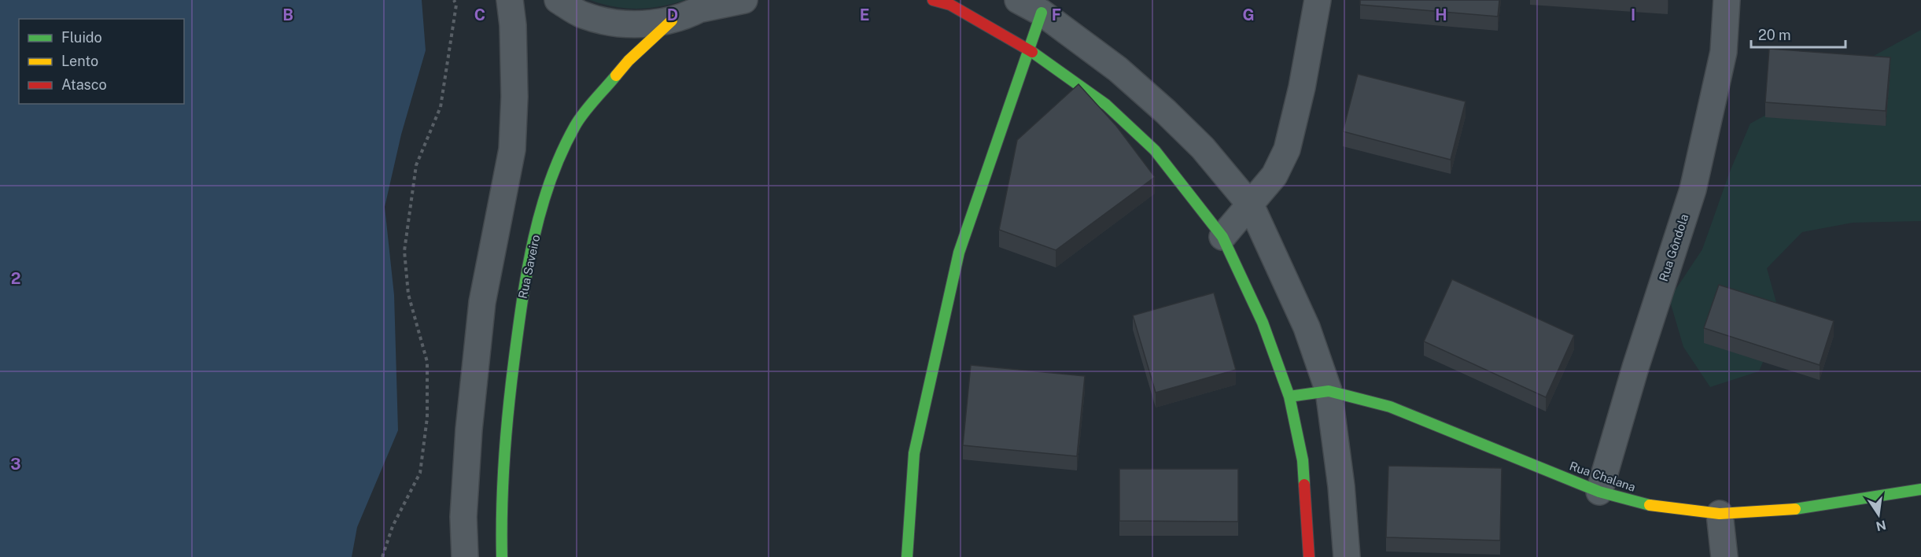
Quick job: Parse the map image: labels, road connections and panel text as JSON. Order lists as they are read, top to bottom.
{
  "streets": {
    "street": ["Rua Gôndola", "Rua Saveiro", "Rua Chalana"]
  },
  "crossings": [
    ["Rua Gôndola", "Rua Chalana"]
  ],
  "legend": ["Fluido", "Lento", "Atasco"],
  "scale_bar": "20 m",
  "north": "bottom",
  "grid": {
    "columns": [
      "B",
      "C",
      "D",
      "E",
      "F",
      "G",
      "H",
      "I"
    ],
    "rows": ["2", "3"]
  }
}
